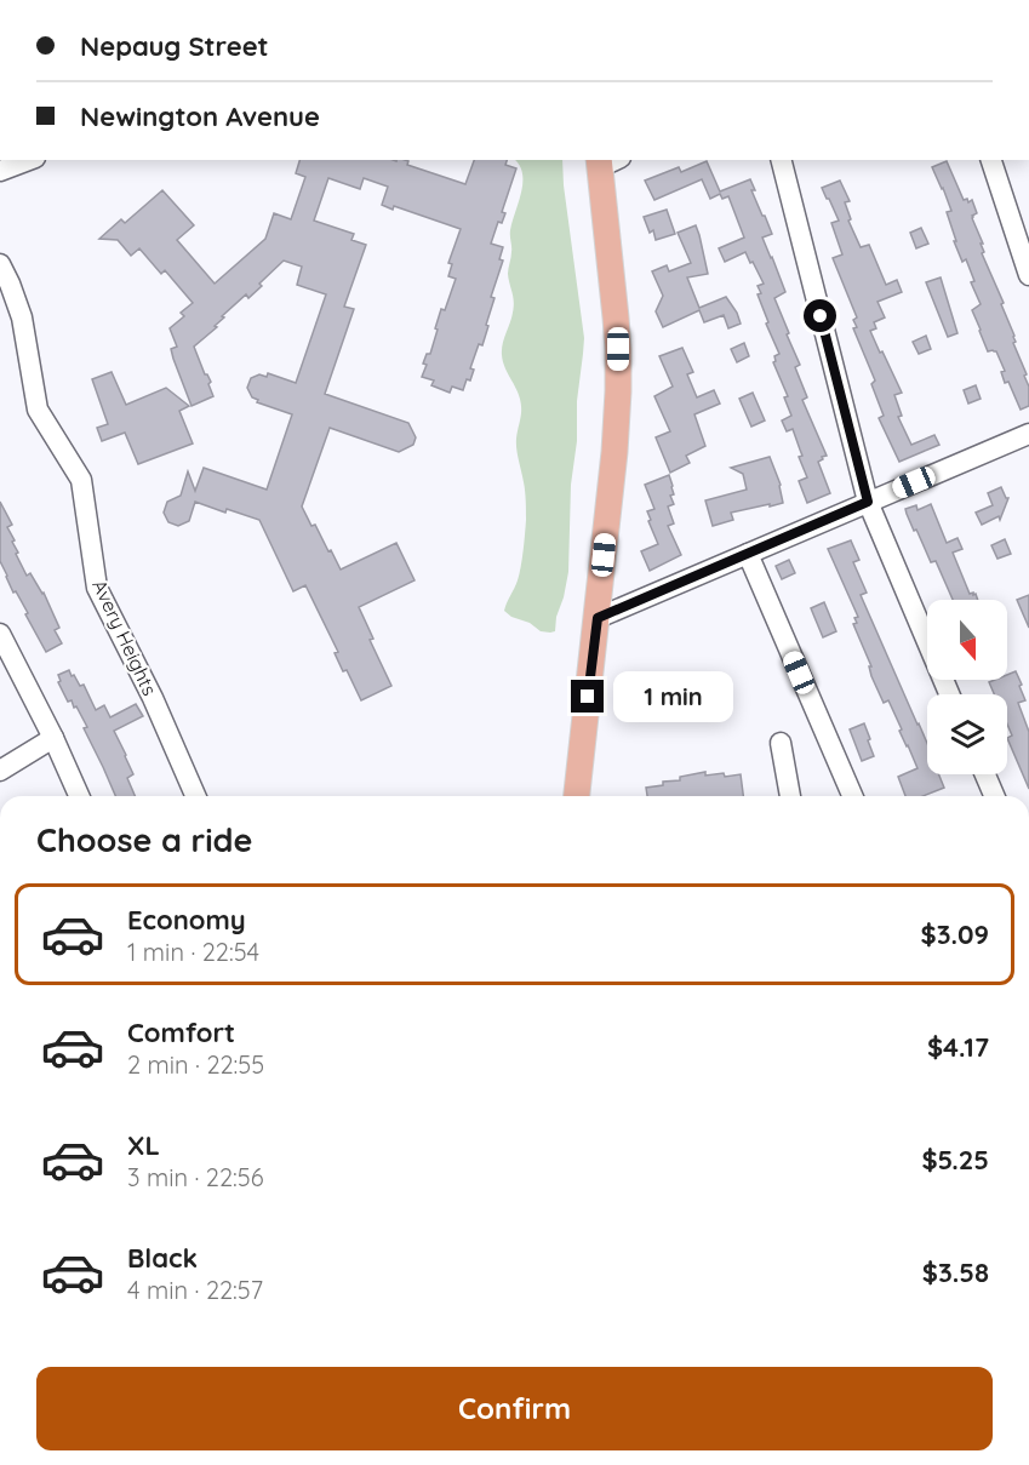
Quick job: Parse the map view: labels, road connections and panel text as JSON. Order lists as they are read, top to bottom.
{
  "streets": {
    "street": ["Avery Heights"]
  },
  "north": "bottom",
  "page": {
    "banner": ["Nepaug Street", "Newington Avenue"],
    "bubble": "1 min",
    "heading": "Choose a ride",
    "list": [
      {
        "name": "Economy",
        "note": "1 min · 22:54",
        "value": "$3.09"
      },
      {
        "name": "Comfort",
        "note": "2 min · 22:55",
        "value": "$4.17"
      },
      {
        "name": "XL",
        "note": "3 min · 22:56",
        "value": "$5.25"
      },
      {
        "name": "Black",
        "note": "4 min · 22:57",
        "value": "$3.58"
      }
    ],
    "buttons": "Confirm"
  }
}
